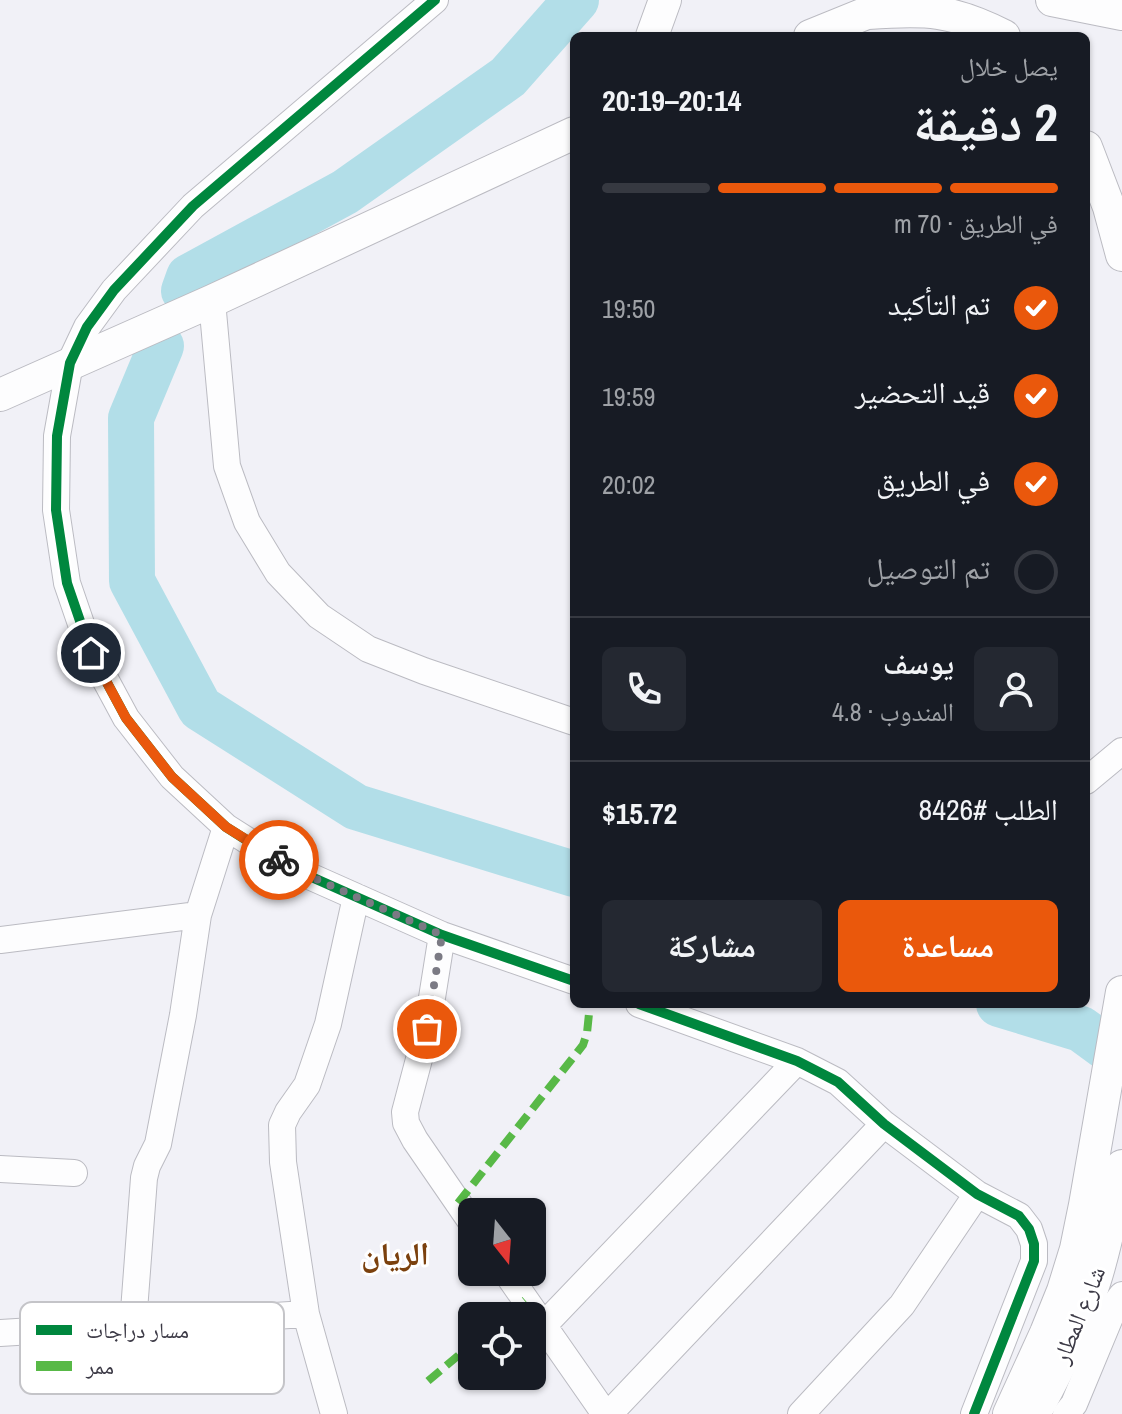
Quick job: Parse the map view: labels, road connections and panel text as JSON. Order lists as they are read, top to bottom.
{
  "streets": {
    "main road": ["شارع المطار"]
  },
  "districts": ["الريان"],
  "legend": ["مسار دراجات", "ممر"],
  "north": "bottom",
  "page": {
    "heading": ["2 دقيقة", "يصل خلال", "20:14–20:19"],
    "panel": [
      "يوسف",
      "المندوب · 4.8",
      "الطلب #8426",
      "$15.72"
    ],
    "bar": "في الطريق · 70 m",
    "list": [
      ["تم التأكيد", "19:50"],
      ["قيد التحضير", "19:59"],
      ["في الطريق", "20:02"],
      "تم التوصيل"
    ],
    "buttons": ["مساعدة", "مشاركة"]
  }
}
